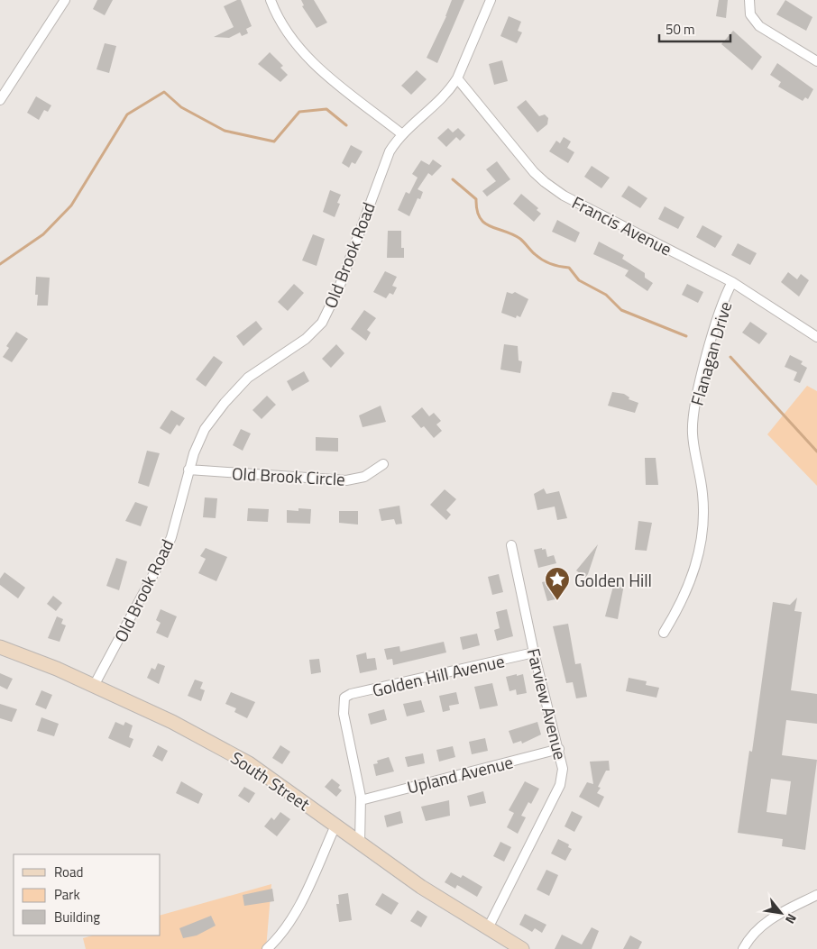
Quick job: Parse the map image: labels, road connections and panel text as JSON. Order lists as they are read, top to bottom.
{
  "streets": {
    "street": [
      "Francis Avenue",
      "Old Brook Road",
      "Flanagan Drive",
      "Old Brook Circle",
      "Golden Hill Avenue",
      "Farview Avenue",
      "Upland Avenue",
      "South Street"
    ]
  },
  "crossings": [
    ["Francis Avenue", "Old Brook Road"],
    ["Francis Avenue", "Flanagan Drive"],
    ["Old Brook Road", "Old Brook Circle"],
    ["Old Brook Road", "South Street"],
    ["Golden Hill Avenue", "Farview Avenue"],
    ["Golden Hill Avenue", "Upland Avenue"],
    ["Farview Avenue", "Upland Avenue"],
    ["Farview Avenue", "South Street"]
  ],
  "places": {
    "place": ["Golden Hill"]
  },
  "legend": ["Road", "Park", "Building"],
  "scale_bar": "50 m",
  "north": "bottom right"
}
